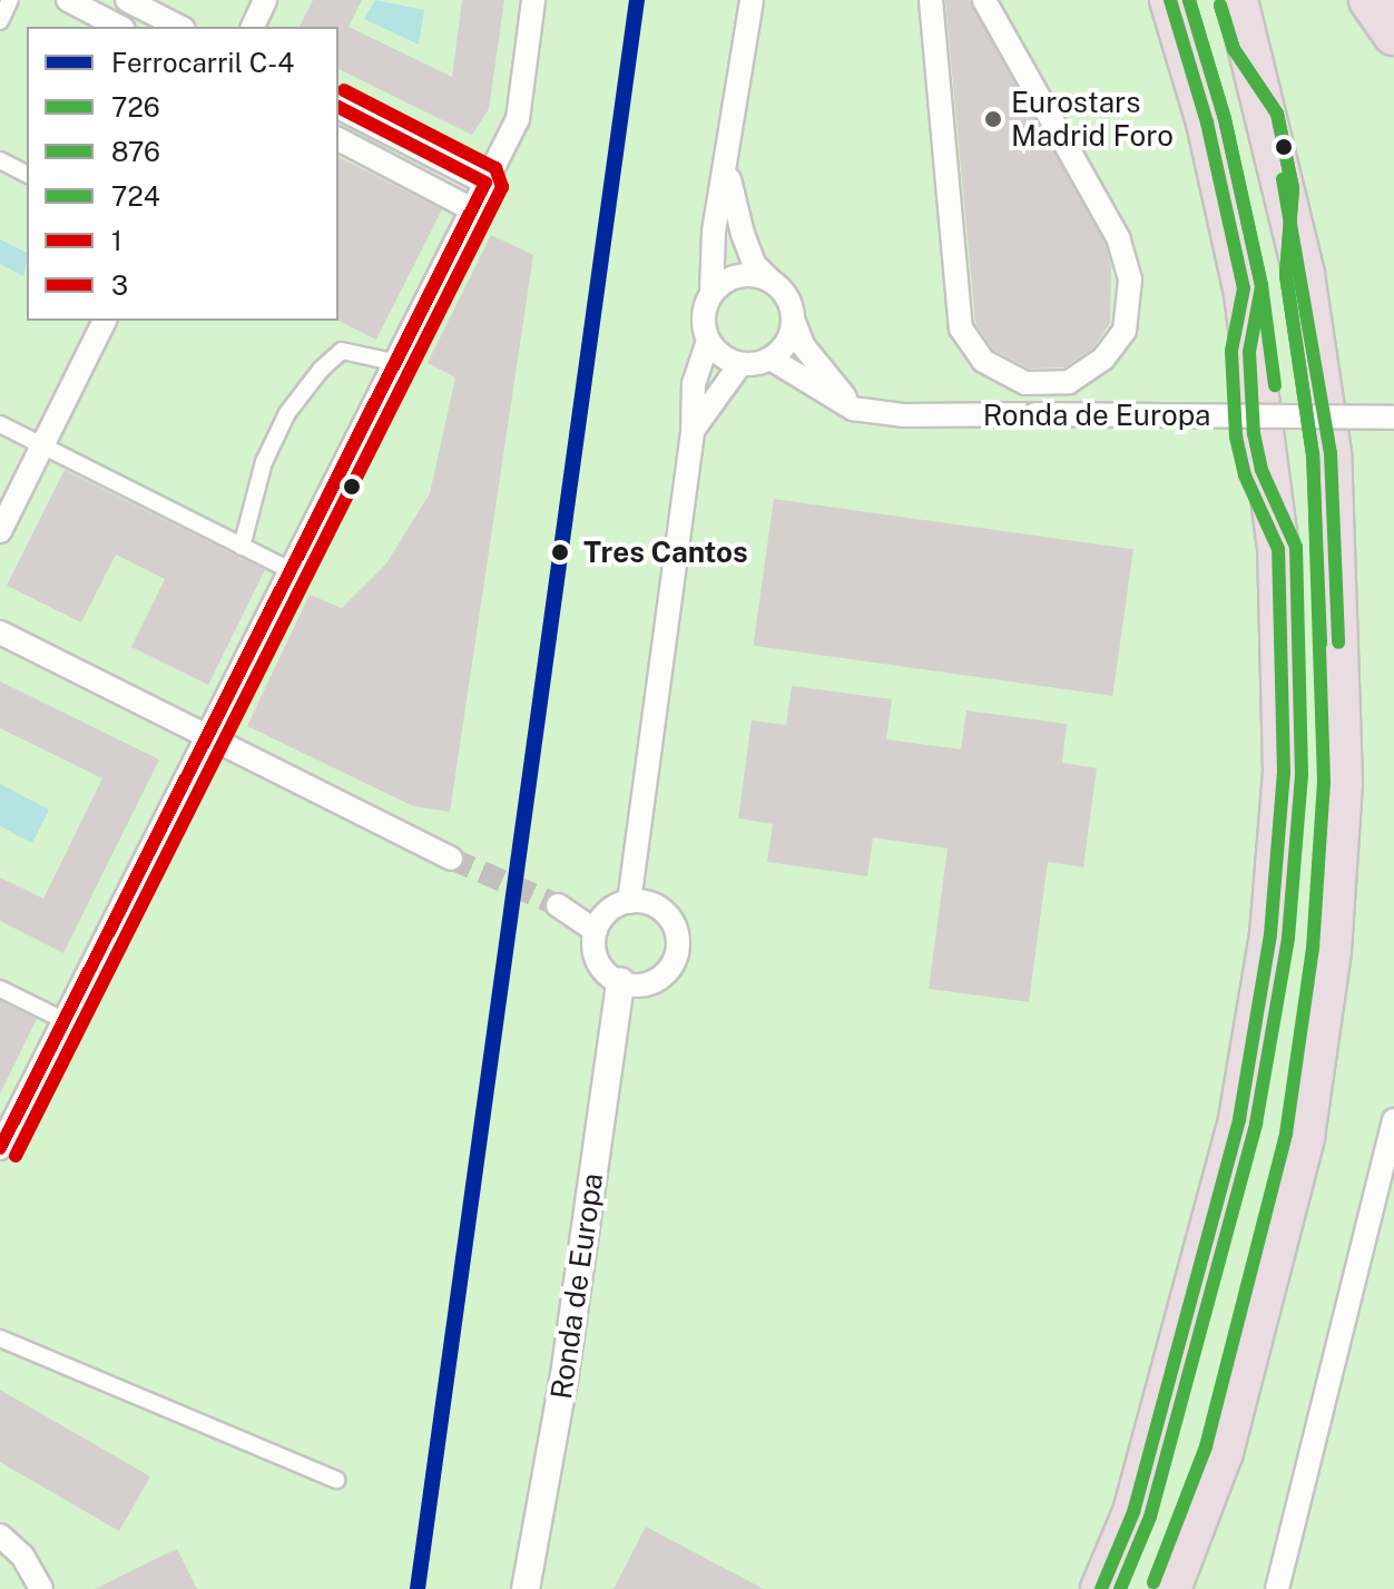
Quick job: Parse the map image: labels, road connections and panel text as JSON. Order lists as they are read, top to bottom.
{
  "streets": {
    "street": ["Ronda de Europa"]
  },
  "places": ["Eurostars Madrid Foro", "Tres Cantos"],
  "lines": [
    "rail line C-4",
    "transit line 726",
    "transit line 876",
    "transit line 724",
    "transit line 3",
    "transit line 1"
  ],
  "legend": [
    "Ferrocarril C-4",
    "726",
    "876",
    "724",
    "1",
    "3"
  ]
}
